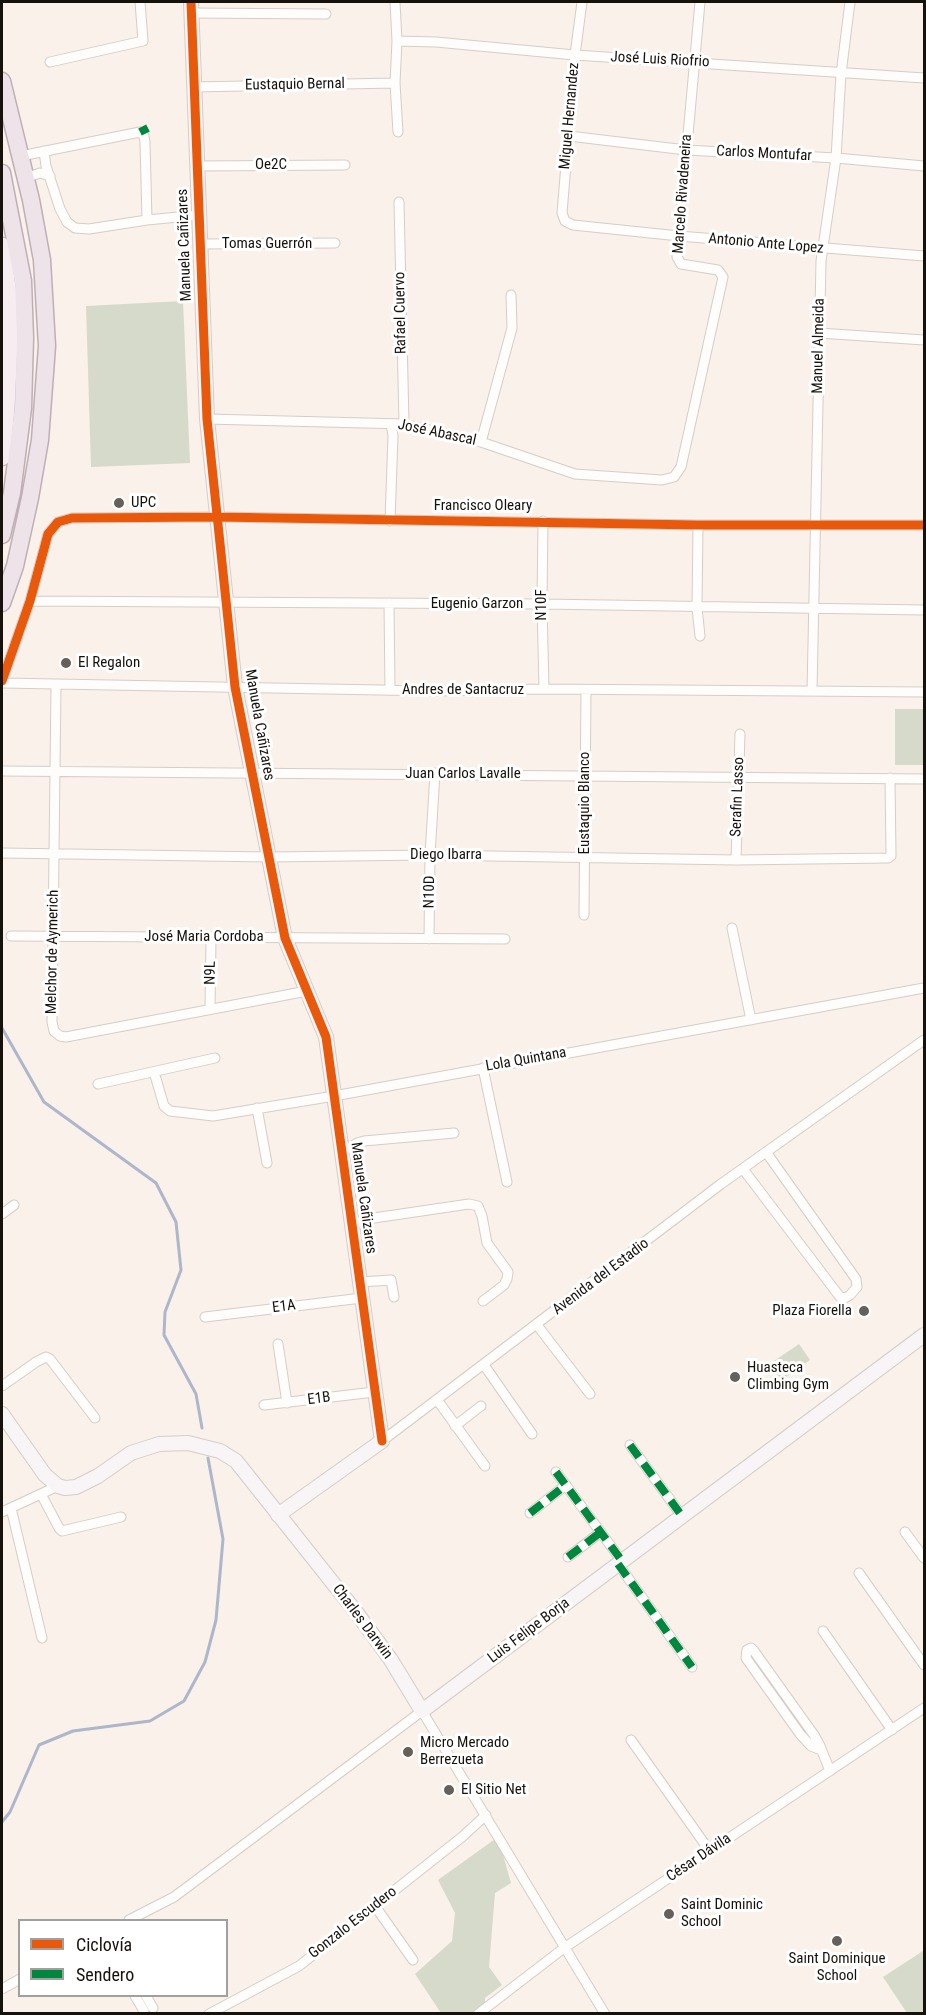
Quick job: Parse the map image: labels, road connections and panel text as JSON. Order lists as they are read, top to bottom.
{
  "streets": {
    "street": [
      "José Luis Riofrio",
      "Eustaquio Bernal",
      "Miguel Hernandez",
      "Carlos Montufar",
      "Oe2C",
      "Marcelo Rivadeneira",
      "Tomas Guerrón",
      "Antonio Ante Lopez",
      "Manuela Cañizares",
      "Rafael Cuervo",
      "Manuel Almeida",
      "José Abascal",
      "Francisco Oleary",
      "Eugenio Garzon",
      "N10F",
      "Andres de Santacruz",
      "Juan Carlos Lavalle",
      "Serafin Lasso",
      "Eustaquio Blanco",
      "Diego Ibarra",
      "N10D",
      "José Maria Cordoba",
      "Melchor de Aymerich",
      "N9L",
      "Lola Quintana",
      "Avenida del Estadio",
      "E1A",
      "E1B",
      "Charles Darwin",
      "Luis Felipe Borja",
      "César Dávila",
      "Gonzalo Escudero"
    ]
  },
  "crossings": [
    ["José Luis Riofrio", "Miguel Hernandez"],
    ["José Luis Riofrio", "Marcelo Rivadeneira"],
    ["José Luis Riofrio", "Manuel Almeida"],
    ["Eustaquio Bernal", "Manuela Cañizares"],
    ["Miguel Hernandez", "Carlos Montufar"],
    ["Miguel Hernandez", "Antonio Ante Lopez"],
    ["Carlos Montufar", "Marcelo Rivadeneira"],
    ["Carlos Montufar", "Manuel Almeida"],
    ["Oe2C", "Manuela Cañizares"],
    ["Marcelo Rivadeneira", "Antonio Ante Lopez"],
    ["Marcelo Rivadeneira", "José Abascal"],
    ["Tomas Guerrón", "Manuela Cañizares"],
    ["Antonio Ante Lopez", "Manuel Almeida"],
    ["Manuela Cañizares", "José Abascal"],
    ["Manuela Cañizares", "Francisco Oleary"],
    ["Manuela Cañizares", "Eugenio Garzon"],
    ["Manuela Cañizares", "Andres de Santacruz"],
    ["Manuela Cañizares", "Juan Carlos Lavalle"],
    ["Manuela Cañizares", "Diego Ibarra"],
    ["Manuela Cañizares", "José Maria Cordoba"],
    ["Manuela Cañizares", "Melchor de Aymerich"],
    ["Manuela Cañizares", "Lola Quintana"],
    ["Manuela Cañizares", "Avenida del Estadio"],
    ["Manuela Cañizares", "E1A"],
    ["Manuela Cañizares", "E1B"],
    ["Rafael Cuervo", "José Abascal"],
    ["Manuel Almeida", "Francisco Oleary"],
    ["Manuel Almeida", "Eugenio Garzon"],
    ["Manuel Almeida", "Andres de Santacruz"],
    ["Francisco Oleary", "Eugenio Garzon"],
    ["Francisco Oleary", "N10F"],
    ["Eugenio Garzon", "N10F"],
    ["N10F", "Andres de Santacruz"],
    ["Andres de Santacruz", "Eustaquio Blanco"],
    ["Andres de Santacruz", "Melchor de Aymerich"],
    ["Juan Carlos Lavalle", "Serafin Lasso"],
    ["Juan Carlos Lavalle", "Eustaquio Blanco"],
    ["Juan Carlos Lavalle", "Diego Ibarra"],
    ["Juan Carlos Lavalle", "N10D"],
    ["Juan Carlos Lavalle", "Melchor de Aymerich"],
    ["Serafin Lasso", "Diego Ibarra"],
    ["Eustaquio Blanco", "Diego Ibarra"],
    ["Diego Ibarra", "N10D"],
    ["Diego Ibarra", "Melchor de Aymerich"],
    ["N10D", "José Maria Cordoba"],
    ["José Maria Cordoba", "Melchor de Aymerich"],
    ["José Maria Cordoba", "N9L"],
    ["Melchor de Aymerich", "N9L"],
    ["Avenida del Estadio", "Charles Darwin"],
    ["Charles Darwin", "Luis Felipe Borja"],
    ["Charles Darwin", "César Dávila"],
    ["Charles Darwin", "Gonzalo Escudero"]
  ],
  "places": [
    "UPC",
    "El Regalon",
    "Plaza Fiorella",
    "Huasteca Climbing Gym",
    "Micro Mercado Berrezueta",
    "El Sitio Net",
    "Saint Dominic School",
    "Saint Dominique School"
  ],
  "legend": ["Ciclovía", "Sendero"]
}
